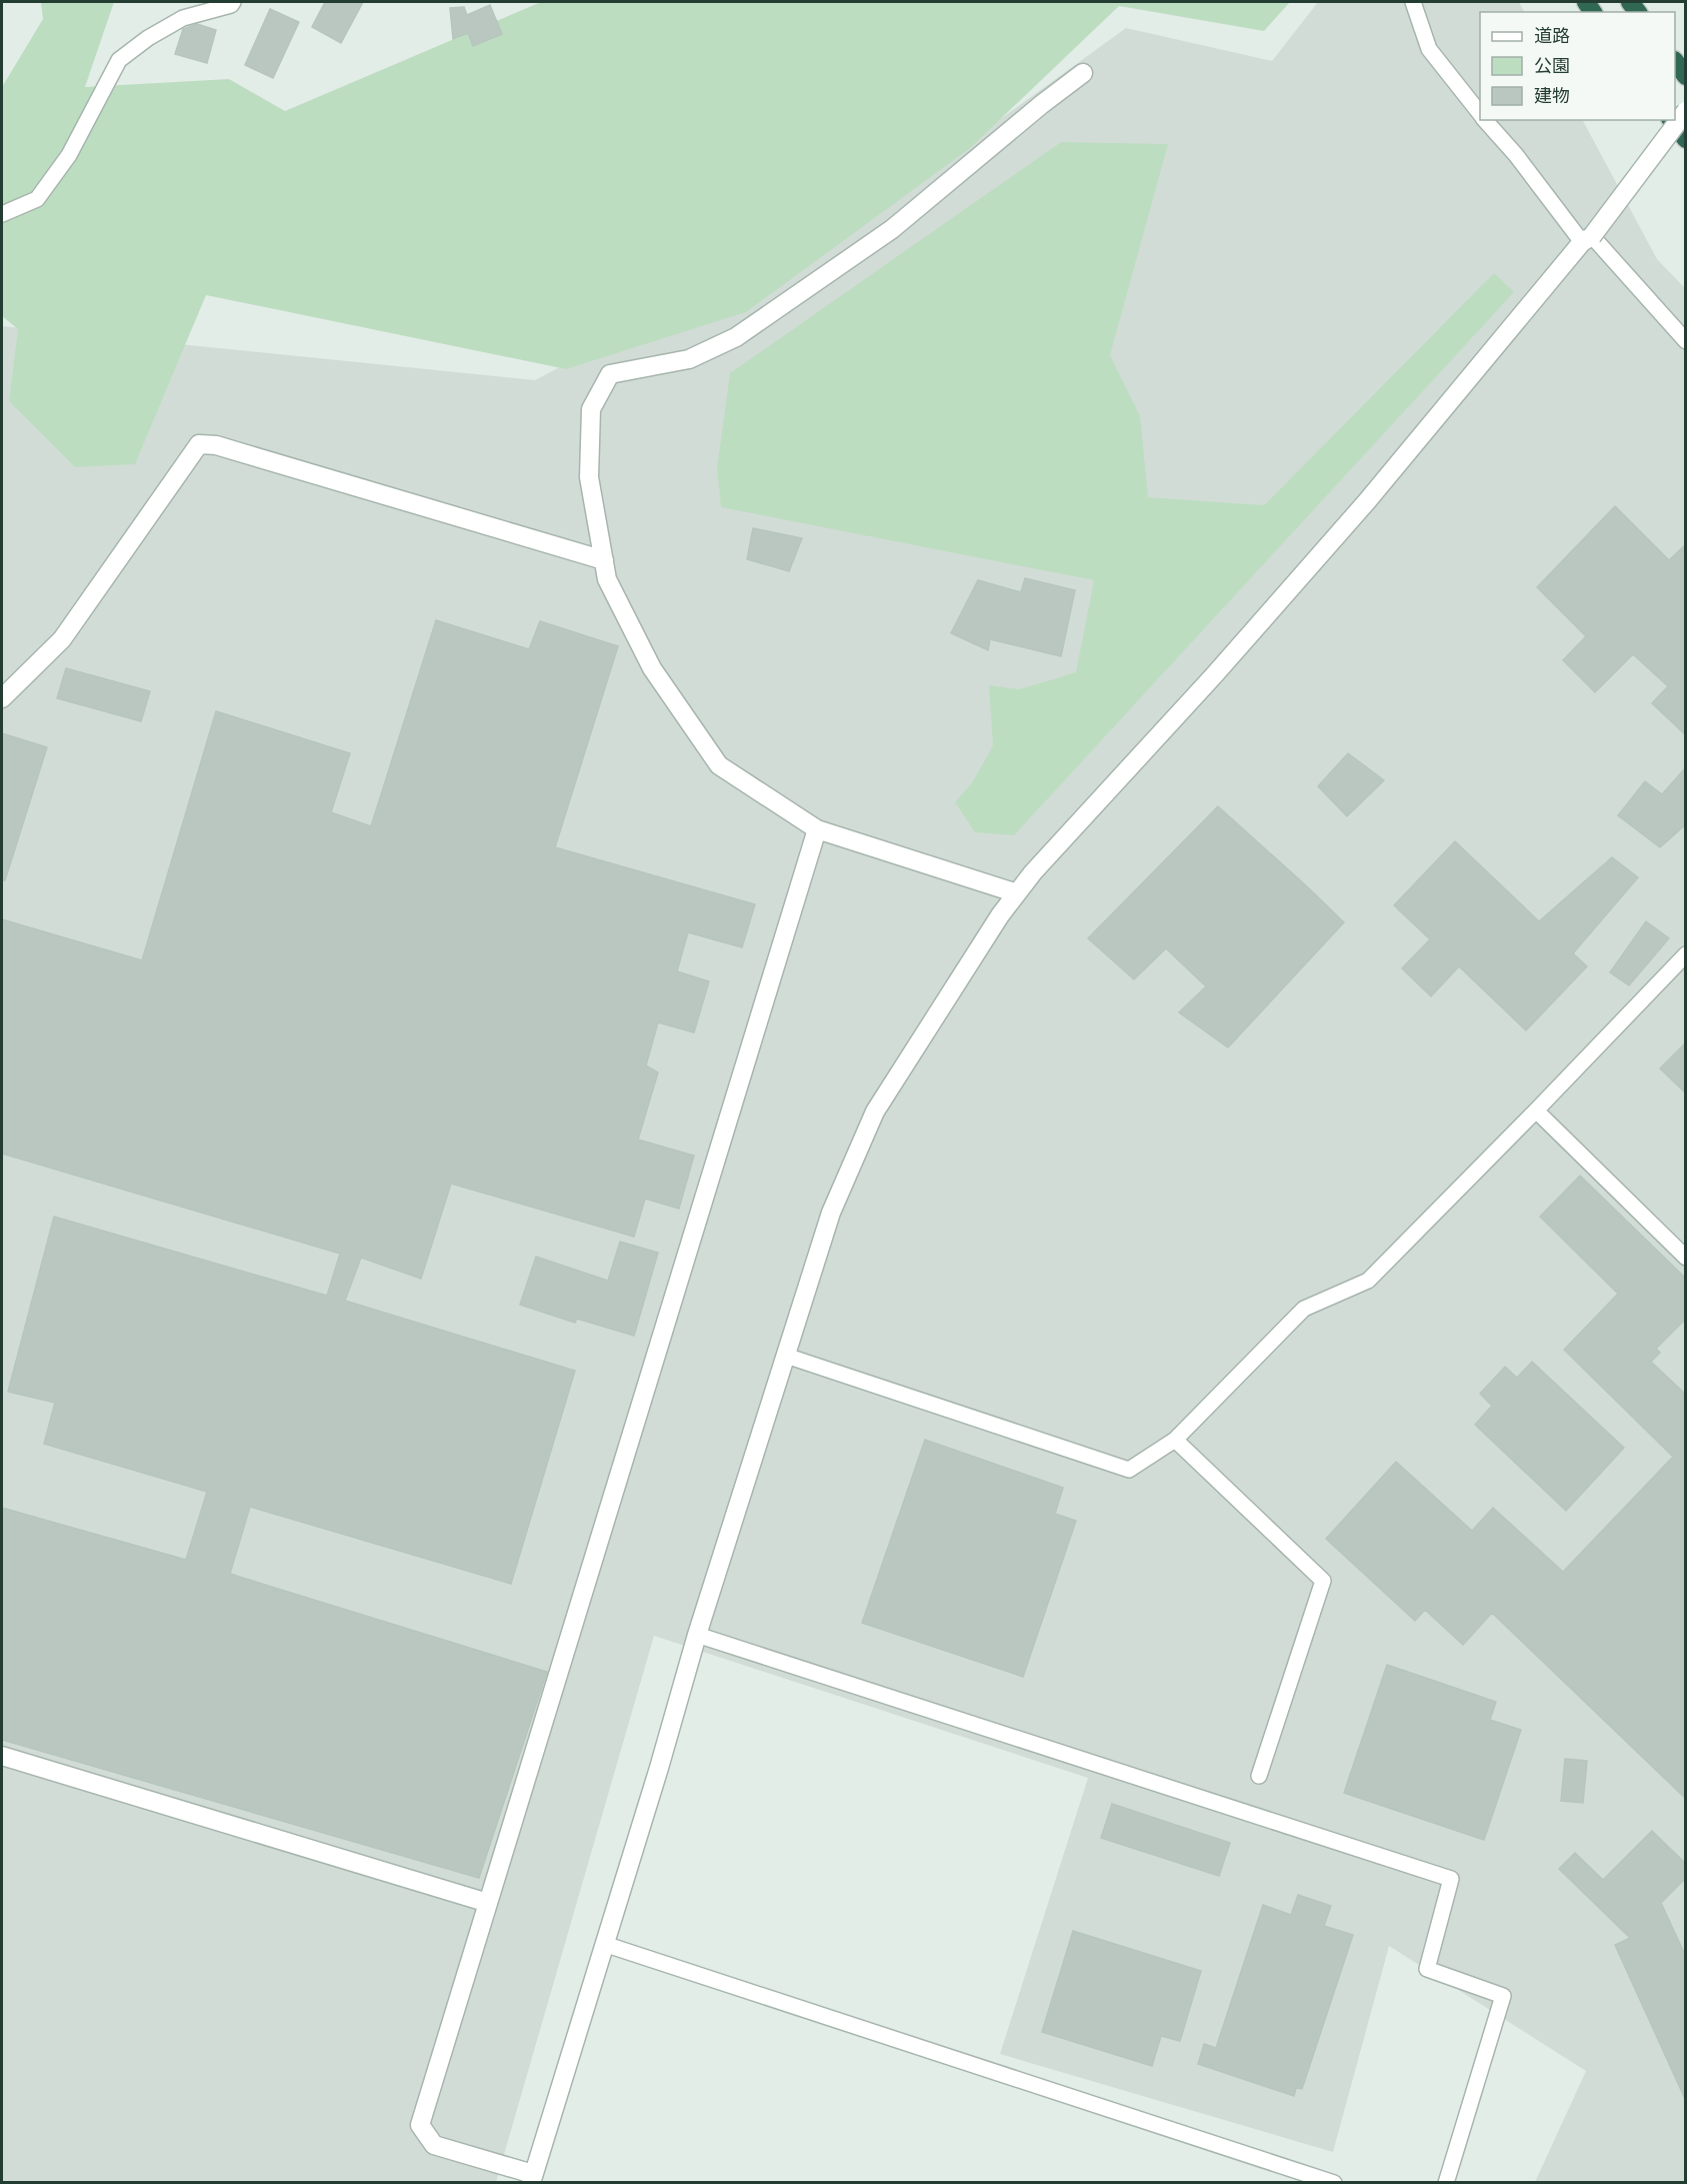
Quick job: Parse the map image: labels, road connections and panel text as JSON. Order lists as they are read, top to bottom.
{
  "legend": ["道路", "公園", "建物"]
}
